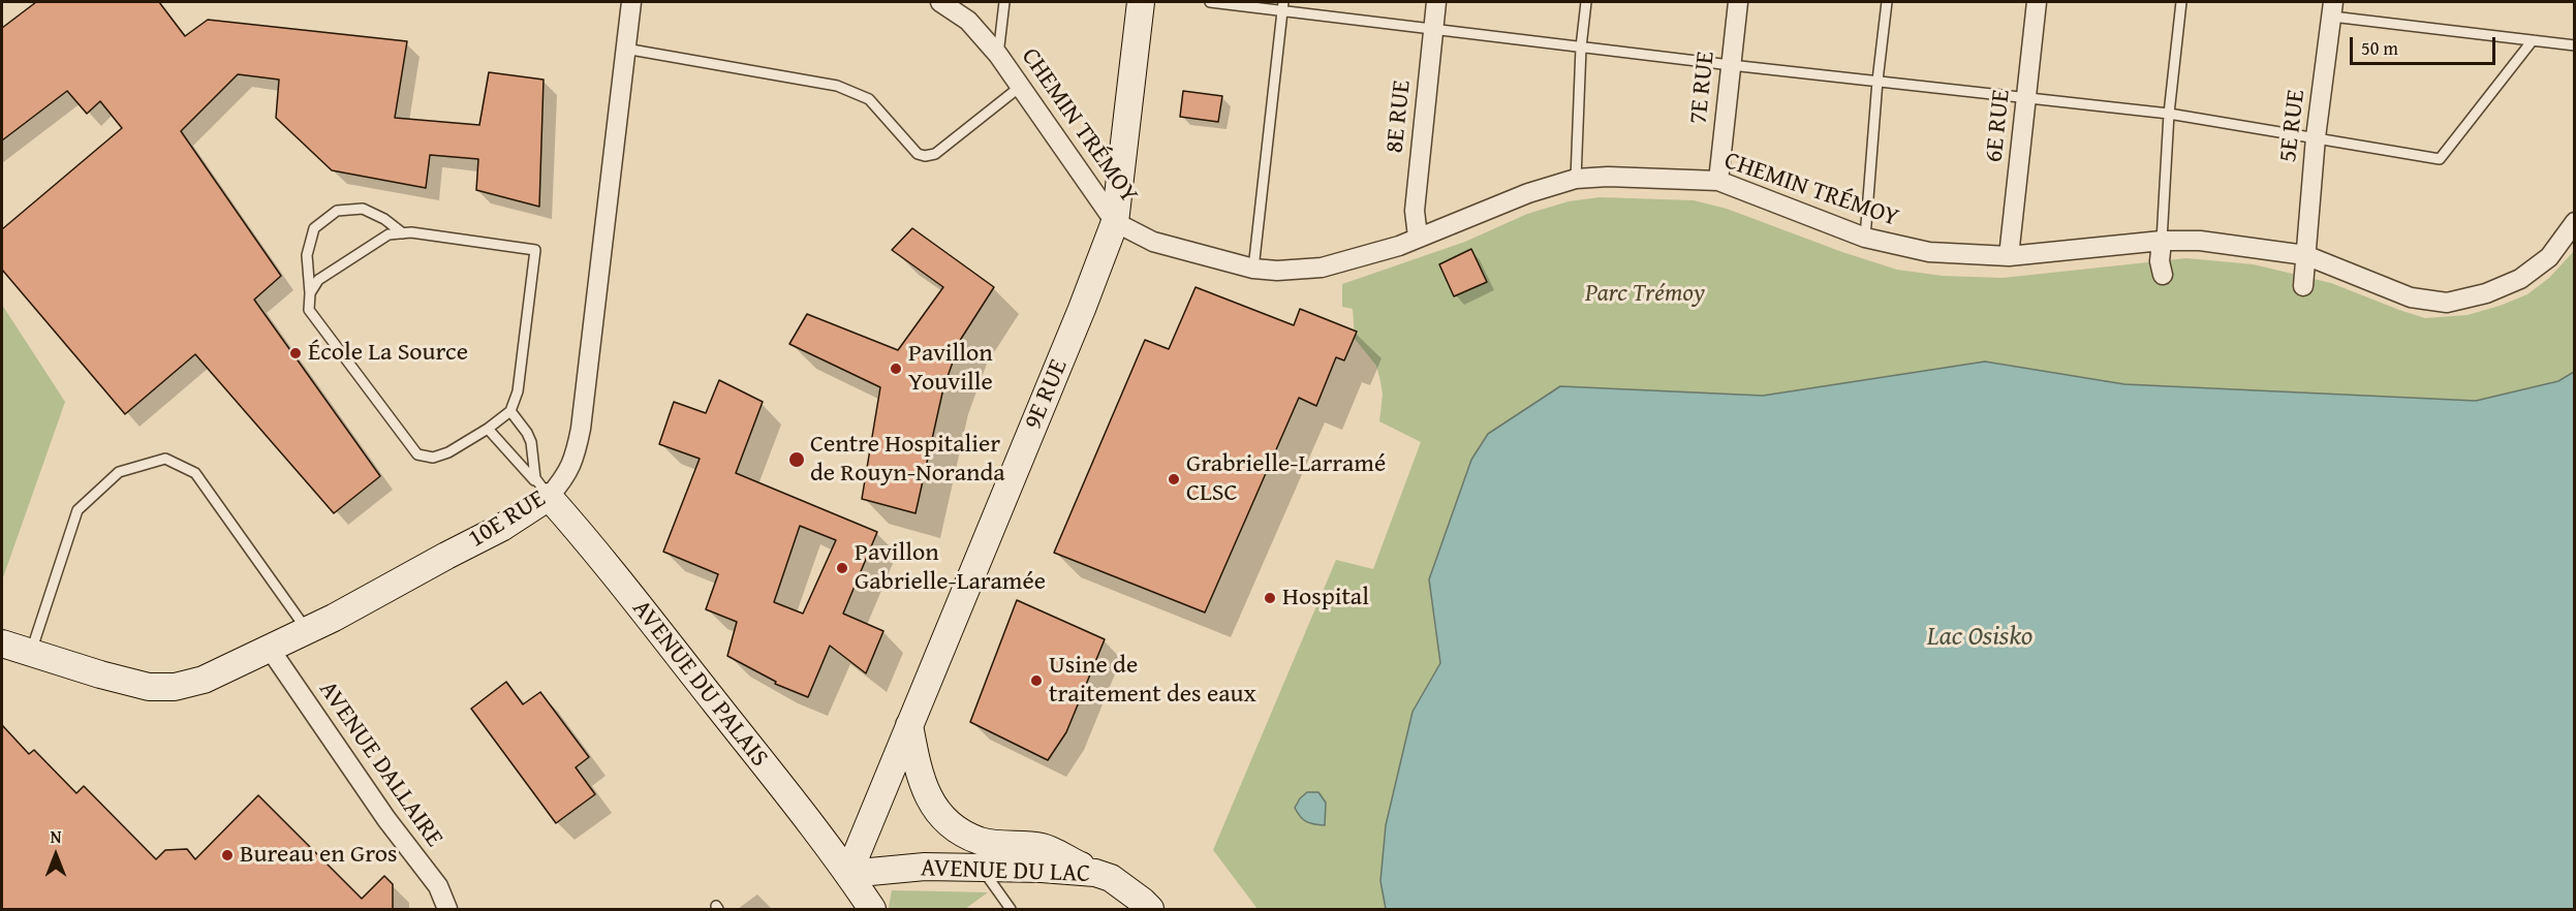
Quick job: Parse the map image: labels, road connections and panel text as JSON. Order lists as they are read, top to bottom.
{
  "streets": {
    "street": [
      "7E RUE",
      "8E RUE",
      "CHEMIN TRÉMOY",
      "6E RUE",
      "5E RUE",
      "9E RUE",
      "10E RUE",
      "AVENUE DU PALAIS",
      "AVENUE DALLAIRE",
      "AVENUE DU LAC"
    ]
  },
  "crossings": [
    ["7E RUE", "CHEMIN TRÉMOY"],
    ["8E RUE", "CHEMIN TRÉMOY"],
    ["CHEMIN TRÉMOY", "6E RUE"],
    ["CHEMIN TRÉMOY", "5E RUE"],
    ["CHEMIN TRÉMOY", "9E RUE"],
    ["9E RUE", "AVENUE DU PALAIS"],
    ["9E RUE", "AVENUE DU LAC"],
    ["10E RUE", "AVENUE DU PALAIS"],
    ["10E RUE", "AVENUE DALLAIRE"],
    ["AVENUE DU PALAIS", "AVENUE DU LAC"]
  ],
  "water": ["Lac Osisko"],
  "parks": ["Parc Trémoy"],
  "places": [
    "École La Source",
    "Pavillon Youville",
    "Centre Hospitalier de Rouyn-Noranda",
    "Grabrielle-Larramé CLSC",
    "Pavillon Gabrielle-Laramée",
    "Hospital",
    "Usine de traitement des eaux",
    "Bureau en Gros"
  ],
  "scale_bar": "50 m",
  "north": "top"
}
